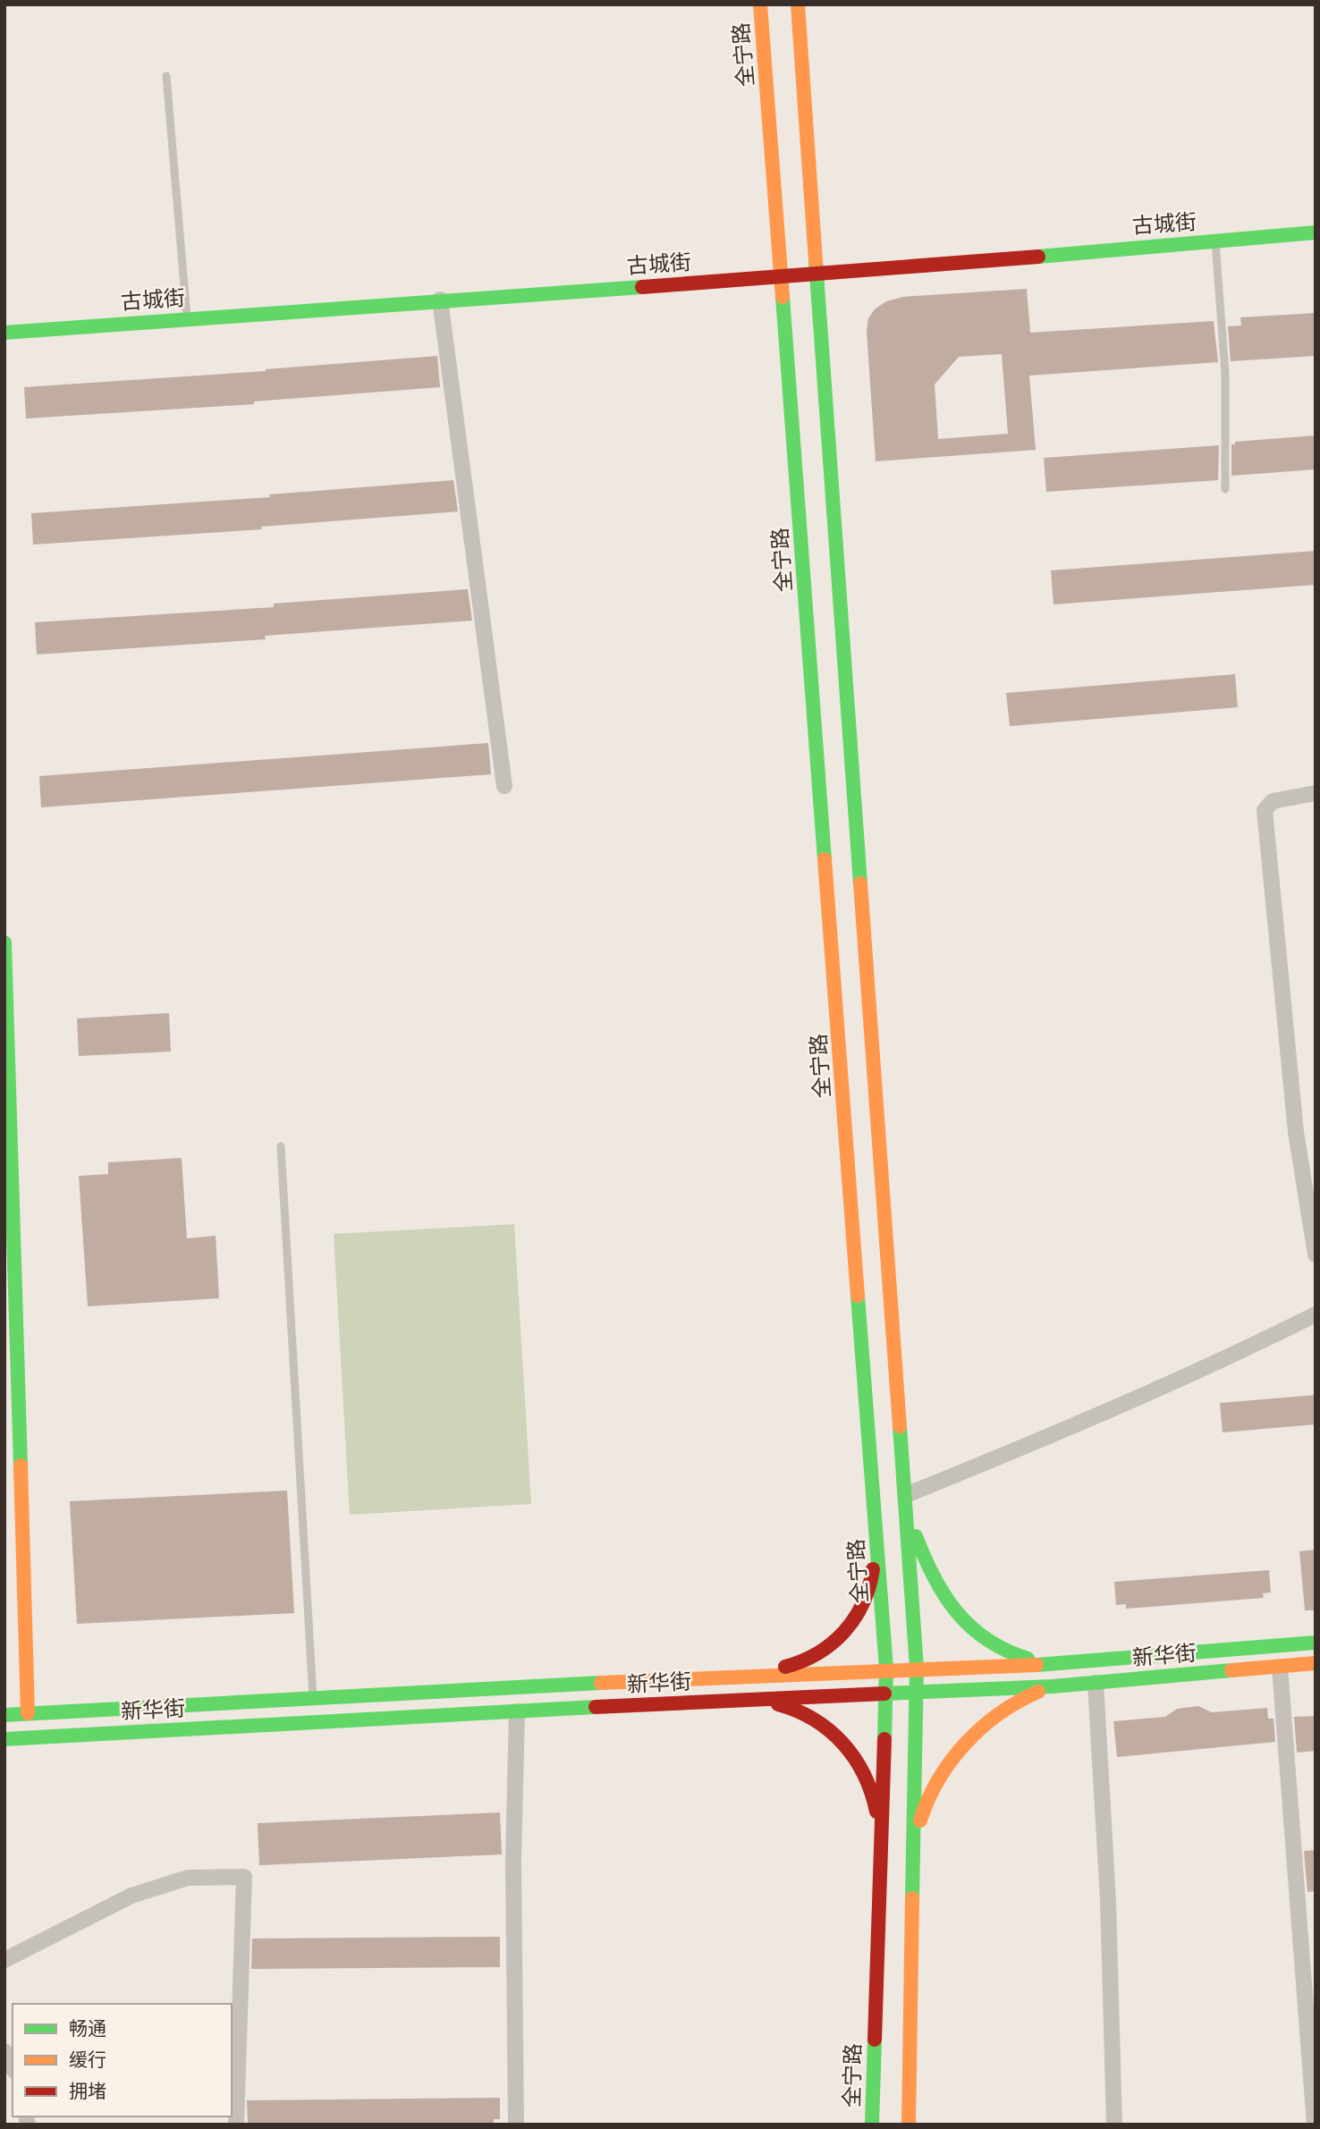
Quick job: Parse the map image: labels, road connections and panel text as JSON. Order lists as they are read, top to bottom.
{
  "streets": {
    "main road": ["全宁路", "古城街", "新华街"]
  },
  "crossings": [
    ["全宁路", "古城街"],
    ["全宁路", "新华街"]
  ],
  "legend": ["畅通", "缓行", "拥堵"]
}
